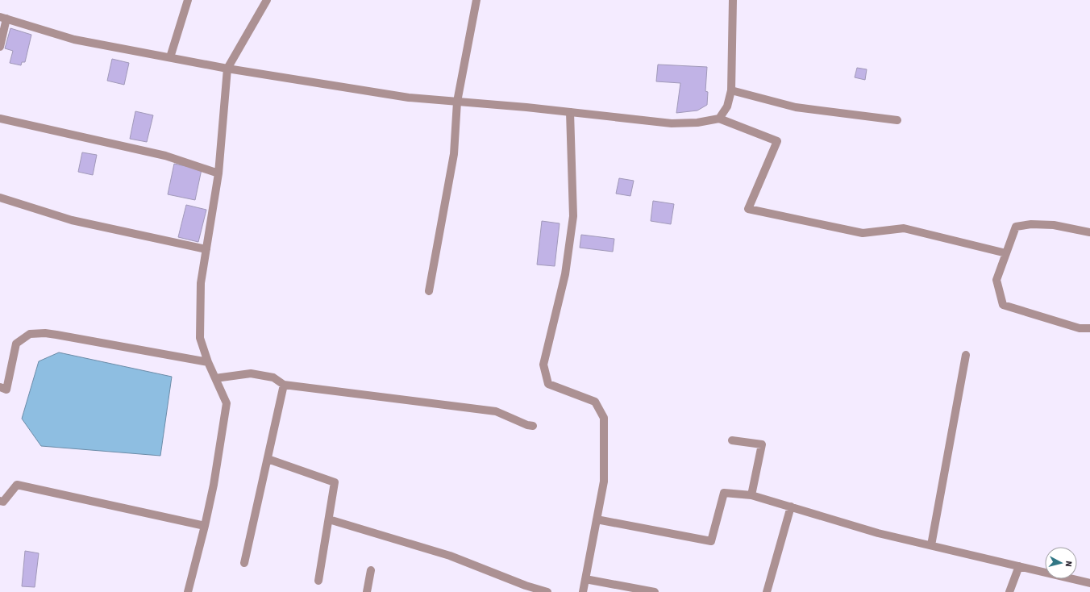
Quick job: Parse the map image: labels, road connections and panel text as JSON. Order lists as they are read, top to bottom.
{
  "north": "right"
}
